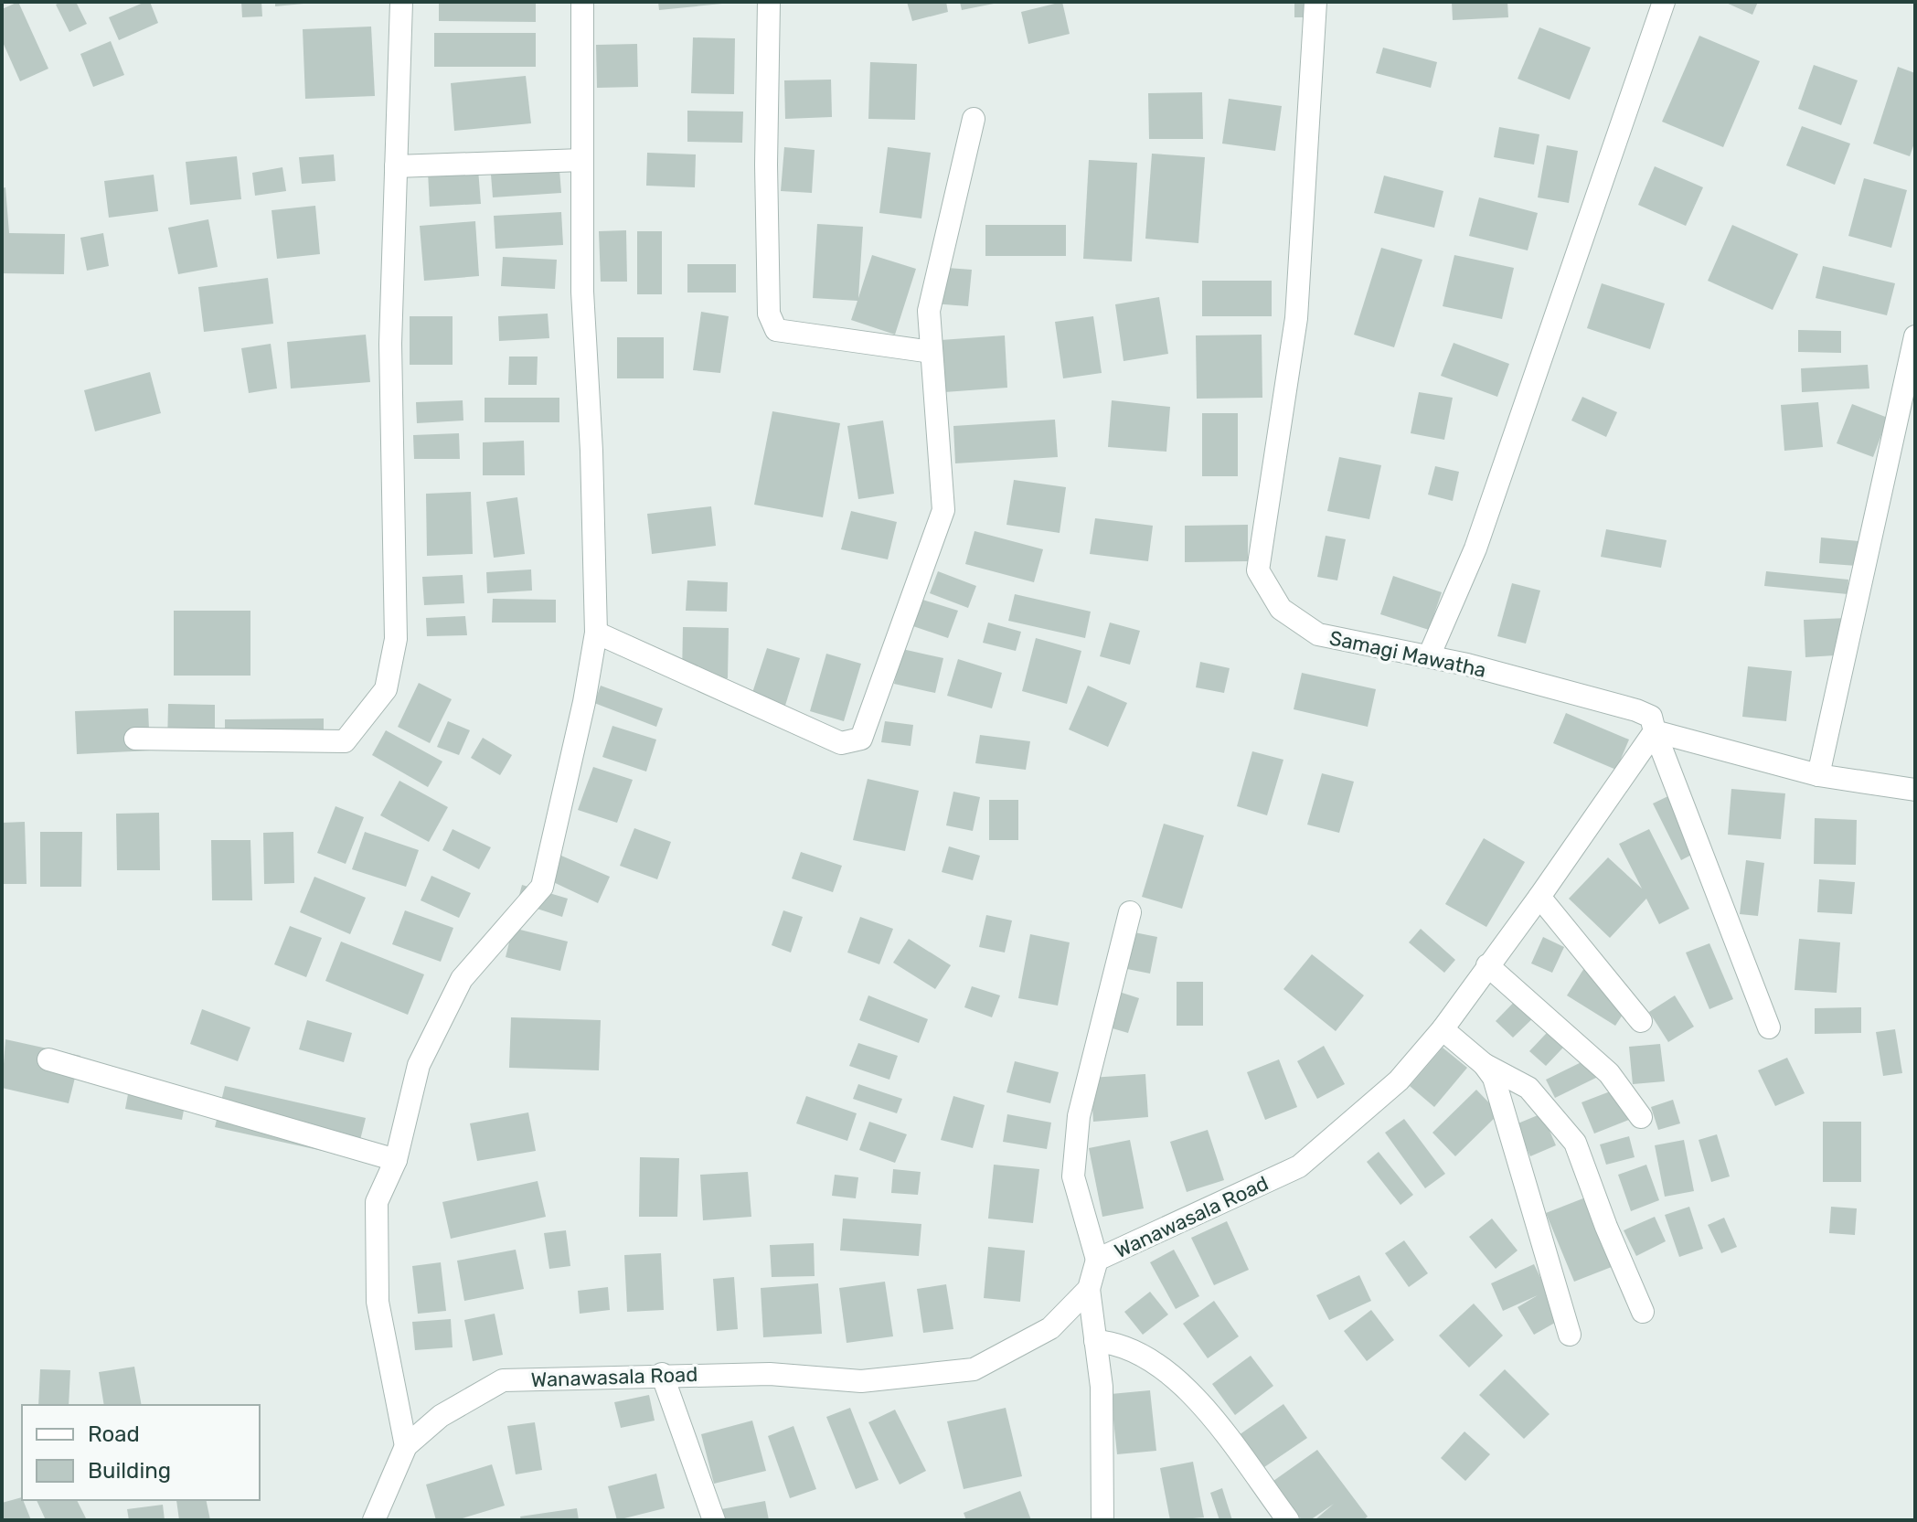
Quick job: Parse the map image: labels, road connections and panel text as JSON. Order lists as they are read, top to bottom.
{
  "streets": {
    "street": ["Samagi Mawatha", "Wanawasala Road"]
  },
  "crossings": [
    ["Samagi Mawatha", "Wanawasala Road"]
  ],
  "legend": ["Road", "Building"]
}
